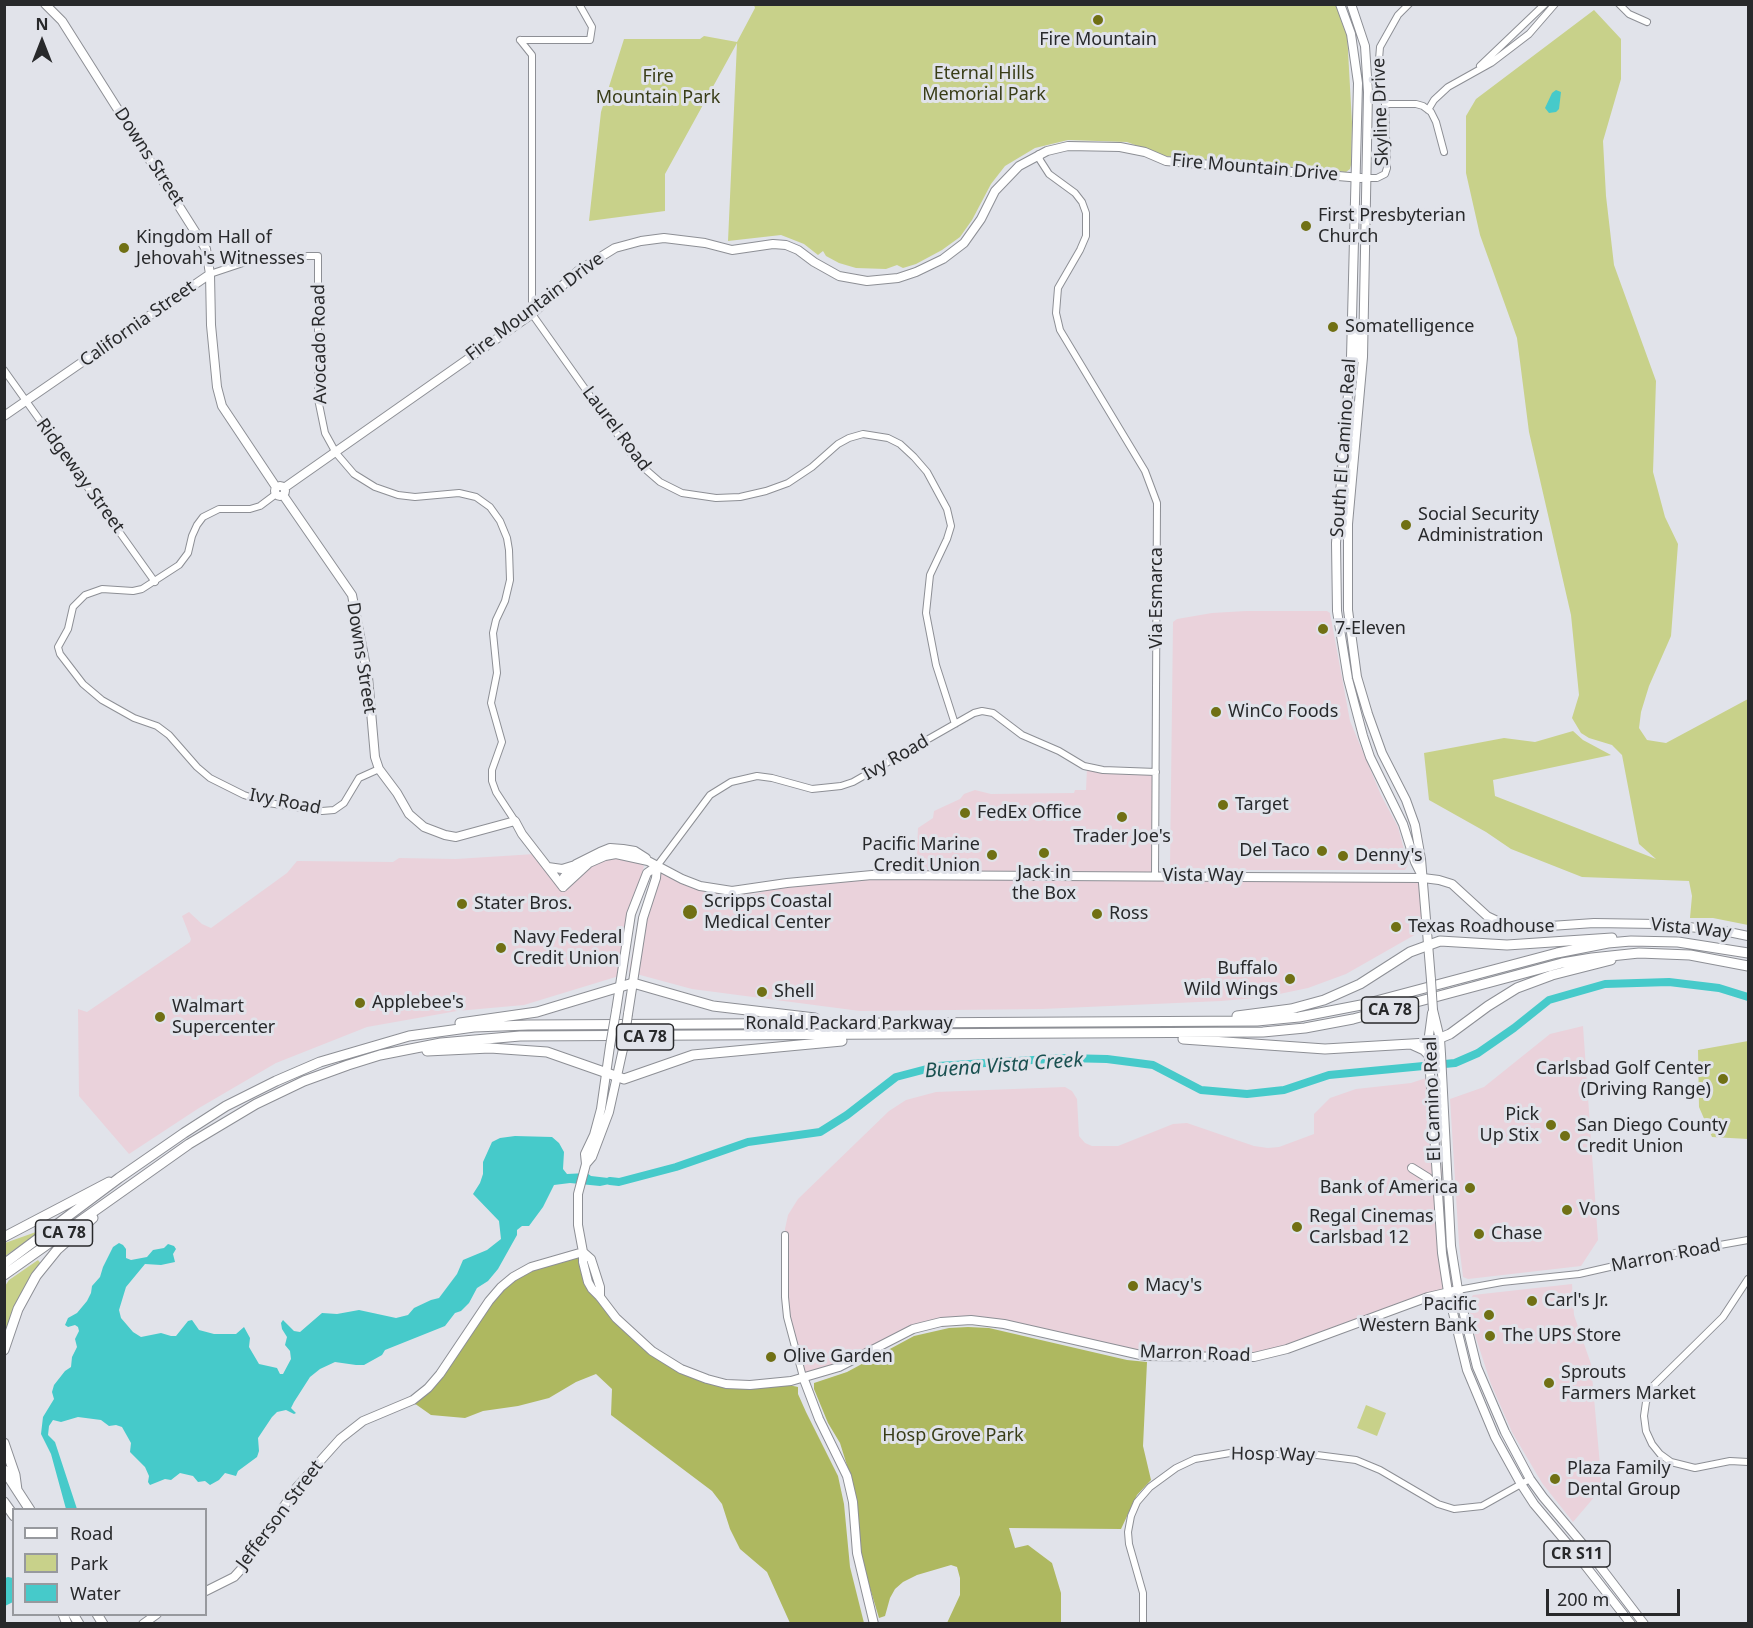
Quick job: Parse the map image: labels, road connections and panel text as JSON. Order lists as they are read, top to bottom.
{
  "streets": {
    "highway": ["CA 78", "Ronald Packard Parkway"],
    "main road": [
      "Downs Street",
      "Fire Mountain Drive",
      "California Street",
      "Avocado Road",
      "South El Camino Real",
      "Vista Way",
      "El Camino Real",
      "Marron Road",
      "Jefferson Street",
      "CR S11"
    ],
    "street": [
      "Skyline Drive",
      "Laurel Road",
      "Ridgeway Street",
      "Via Esmarca",
      "Ivy Road",
      "Hosp Way"
    ]
  },
  "crossings": [
    ["Skyline Drive", "Fire Mountain Drive"],
    ["Skyline Drive", "South El Camino Real"],
    ["Downs Street", "Fire Mountain Drive"],
    ["Downs Street", "California Street"],
    ["Downs Street", "Ivy Road"],
    ["Fire Mountain Drive", "Avocado Road"],
    ["Fire Mountain Drive", "Laurel Road"],
    ["Fire Mountain Drive", "South El Camino Real"],
    ["Fire Mountain Drive", "Ridgeway Street"],
    ["Fire Mountain Drive", "Via Esmarca"],
    ["Fire Mountain Drive", "Ivy Road"],
    ["California Street", "Avocado Road"],
    ["California Street", "Ridgeway Street"],
    ["Avocado Road", "Vista Way"],
    ["Laurel Road", "Ivy Road"],
    ["South El Camino Real", "Vista Way"],
    ["South El Camino Real", "El Camino Real"],
    ["Via Esmarca", "Ivy Road"],
    ["Via Esmarca", "Vista Way"],
    ["Ivy Road", "Vista Way"],
    ["El Camino Real", "Marron Road"],
    ["El Camino Real", "Hosp Way"],
    ["Marron Road", "Jefferson Street"]
  ],
  "water": ["Buena Vista Creek"],
  "parks": ["Eternal Hills Memorial Park", "Fire Mountain Park", "Hosp Grove Park"],
  "places": [
    "Fire Mountain",
    "First Presbyterian Church",
    "Kingdom Hall of Jehovah's Witnesses",
    "Somatelligence",
    "Social Security Administration",
    "7-Eleven",
    "WinCo Foods",
    "Target",
    "FedEx Office",
    "Trader Joe's",
    "Del Taco",
    "Jack in the Box",
    "Pacific Marine Credit Union",
    "Denny's",
    "Stater Bros.",
    "Scripps Coastal Medical Center",
    "Ross",
    "Texas Roadhouse",
    "Navy Federal Credit Union",
    "Buffalo Wild Wings",
    "Shell",
    "Applebee's",
    "Walmart Supercenter",
    "Carlsbad Golf Center (Driving Range)",
    "Pick Up Stix",
    "San Diego County Credit Union",
    "Bank of America",
    "Vons",
    "Regal Cinemas Carlsbad 12",
    "Chase",
    "Macy's",
    "Carl's Jr.",
    "Pacific Western Bank",
    "The UPS Store",
    "Olive Garden",
    "Sprouts Farmers Market",
    "Plaza Family Dental Group"
  ],
  "legend": ["Road", "Park", "Water"],
  "scale_bar": "200 m",
  "north": "top"
}
